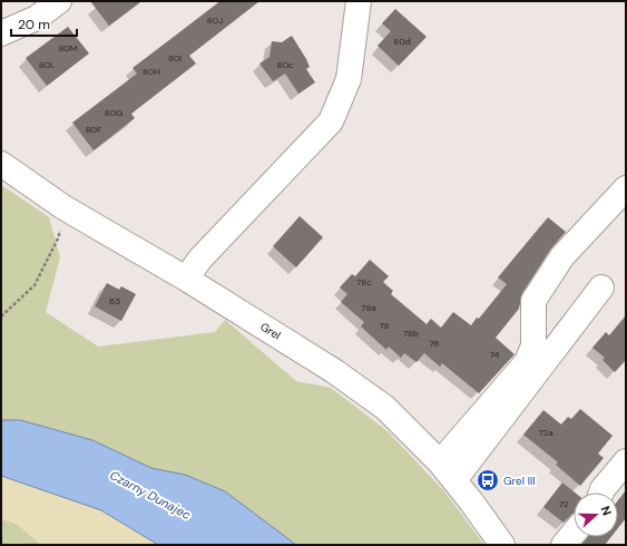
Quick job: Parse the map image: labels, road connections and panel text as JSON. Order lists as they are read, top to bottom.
{
  "streets": {
    "street": ["Grel"]
  },
  "water": ["Czarny Dunajec"],
  "places": {
    "bus stop": ["Grel III"]
  },
  "house_numbers": [
    "80J",
    "80d",
    "80M",
    "80I",
    "80L",
    "80c",
    "80H",
    "80G",
    "80F",
    "78c",
    "63",
    "78a",
    "78",
    "78b",
    "76",
    "74",
    "72a",
    "72"
  ],
  "scale_bar": "20 m",
  "north": "right"
}
